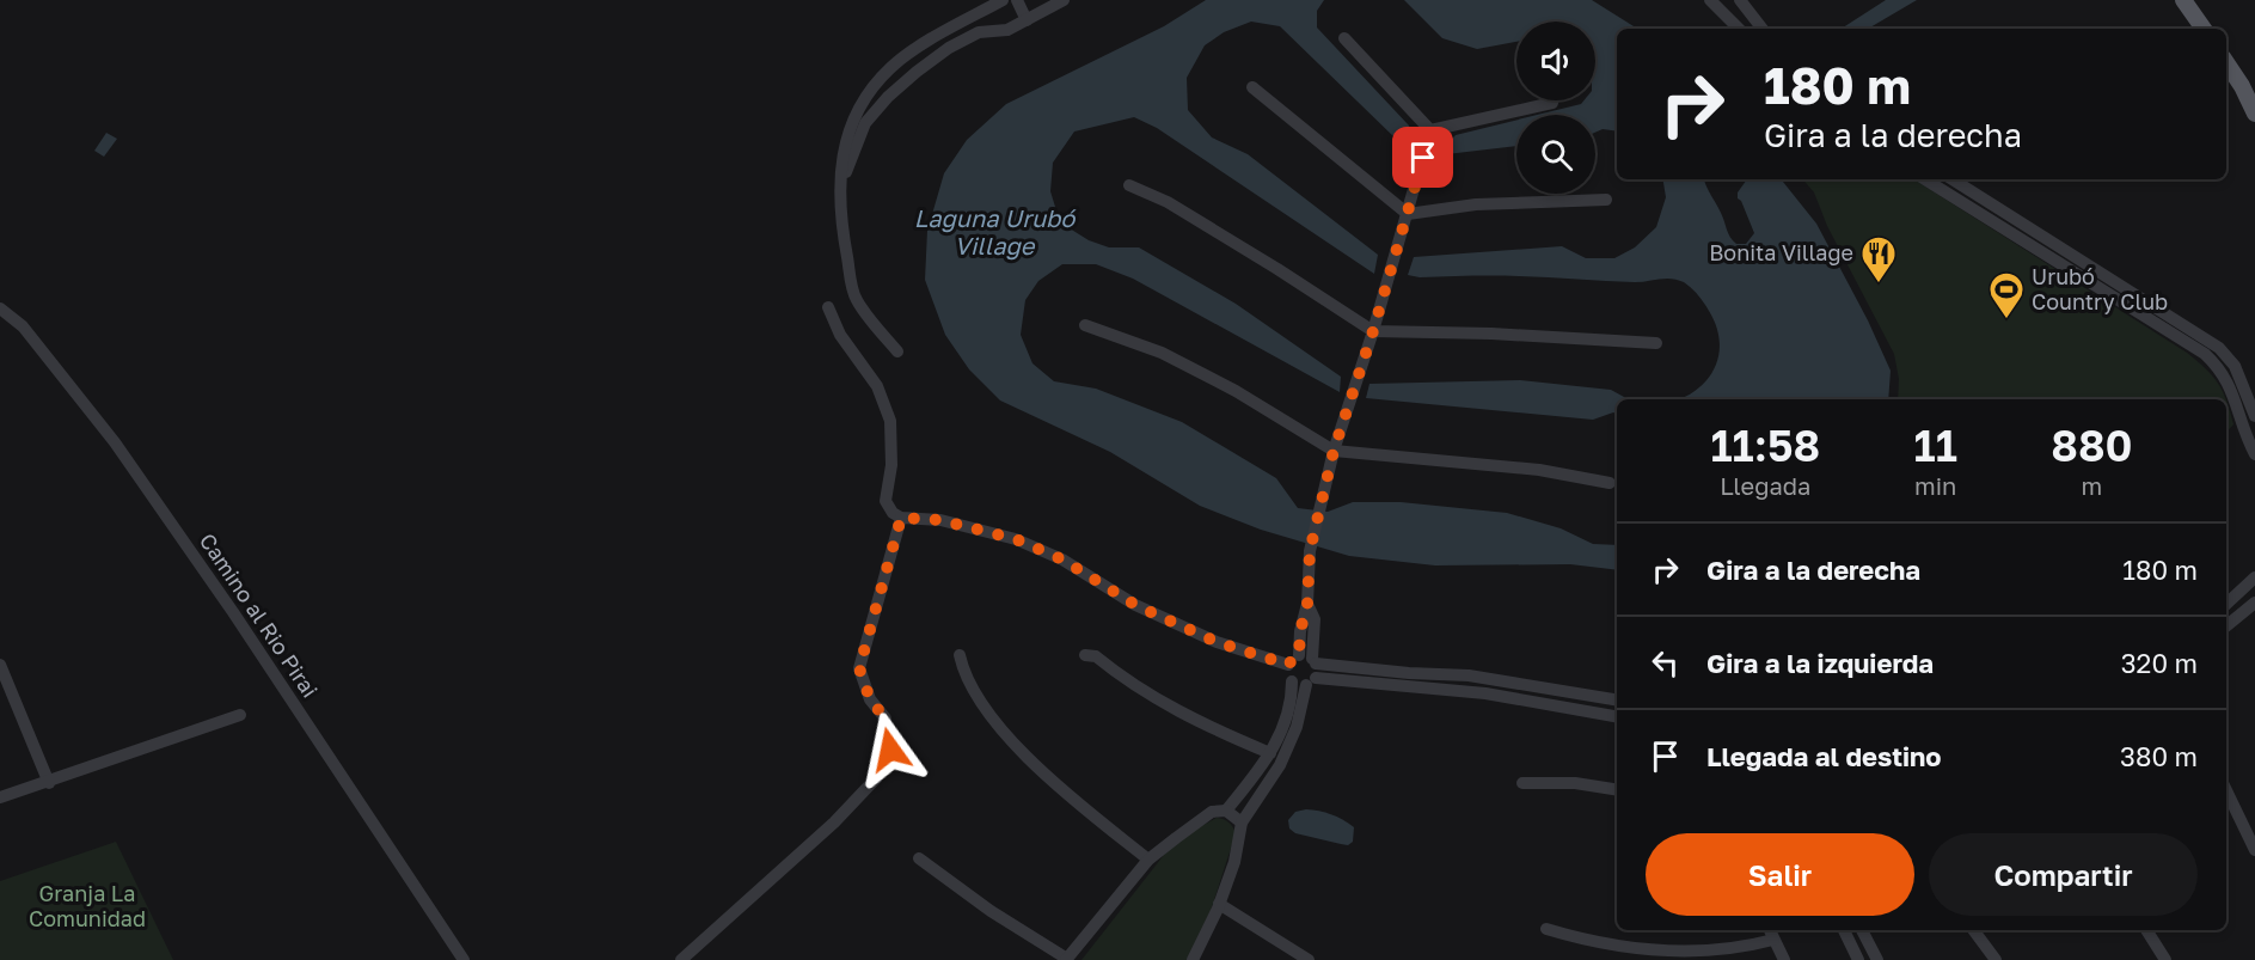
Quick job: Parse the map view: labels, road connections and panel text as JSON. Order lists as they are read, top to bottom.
{
  "streets": {
    "street": ["Camino al Rio Pirai"]
  },
  "water": ["Laguna Urubó Village"],
  "parks": ["Granja La Comunidad"],
  "places": {
    "restaurant": ["Bonita Village"],
    "sports": ["Urubó Country Club"]
  },
  "page": {
    "turn": ["180 m", "Gira a la derecha"],
    "eta": [
      "11:58",
      "Llegada",
      "11",
      "min",
      "880",
      "m"
    ],
    "list": [
      {
        "name": "Gira a la derecha",
        "value": "180 m"
      },
      {
        "name": "Gira a la izquierda",
        "value": "320 m"
      },
      {
        "name": "Llegada al destino",
        "value": "380 m"
      }
    ],
    "buttons": ["Salir", "Compartir"]
  }
}
